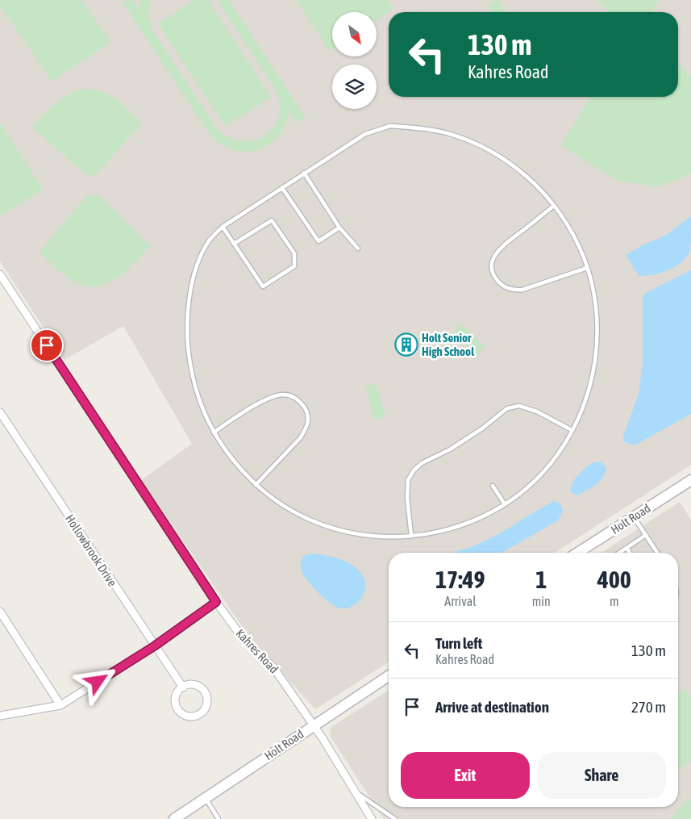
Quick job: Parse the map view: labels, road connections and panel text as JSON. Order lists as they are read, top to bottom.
{
  "streets": {
    "main road": ["Holt Road"],
    "street": ["Hollowbrook Drive", "Kahres Road"]
  },
  "crossings": [
    ["Holt Road", "Kahres Road"]
  ],
  "places": {
    "building": ["Holt Senior High School"]
  },
  "north": "bottom right",
  "page": {
    "turn": ["130 m", "Kahres Road"],
    "eta": [
      "17:49",
      "Arrival",
      "1",
      "min",
      "400",
      "m"
    ],
    "list": [
      {
        "name": "Turn left",
        "note": "Kahres Road",
        "value": "130 m"
      },
      {
        "name": "Arrive at destination",
        "value": "270 m"
      }
    ],
    "buttons": ["Exit", "Share"]
  }
}
